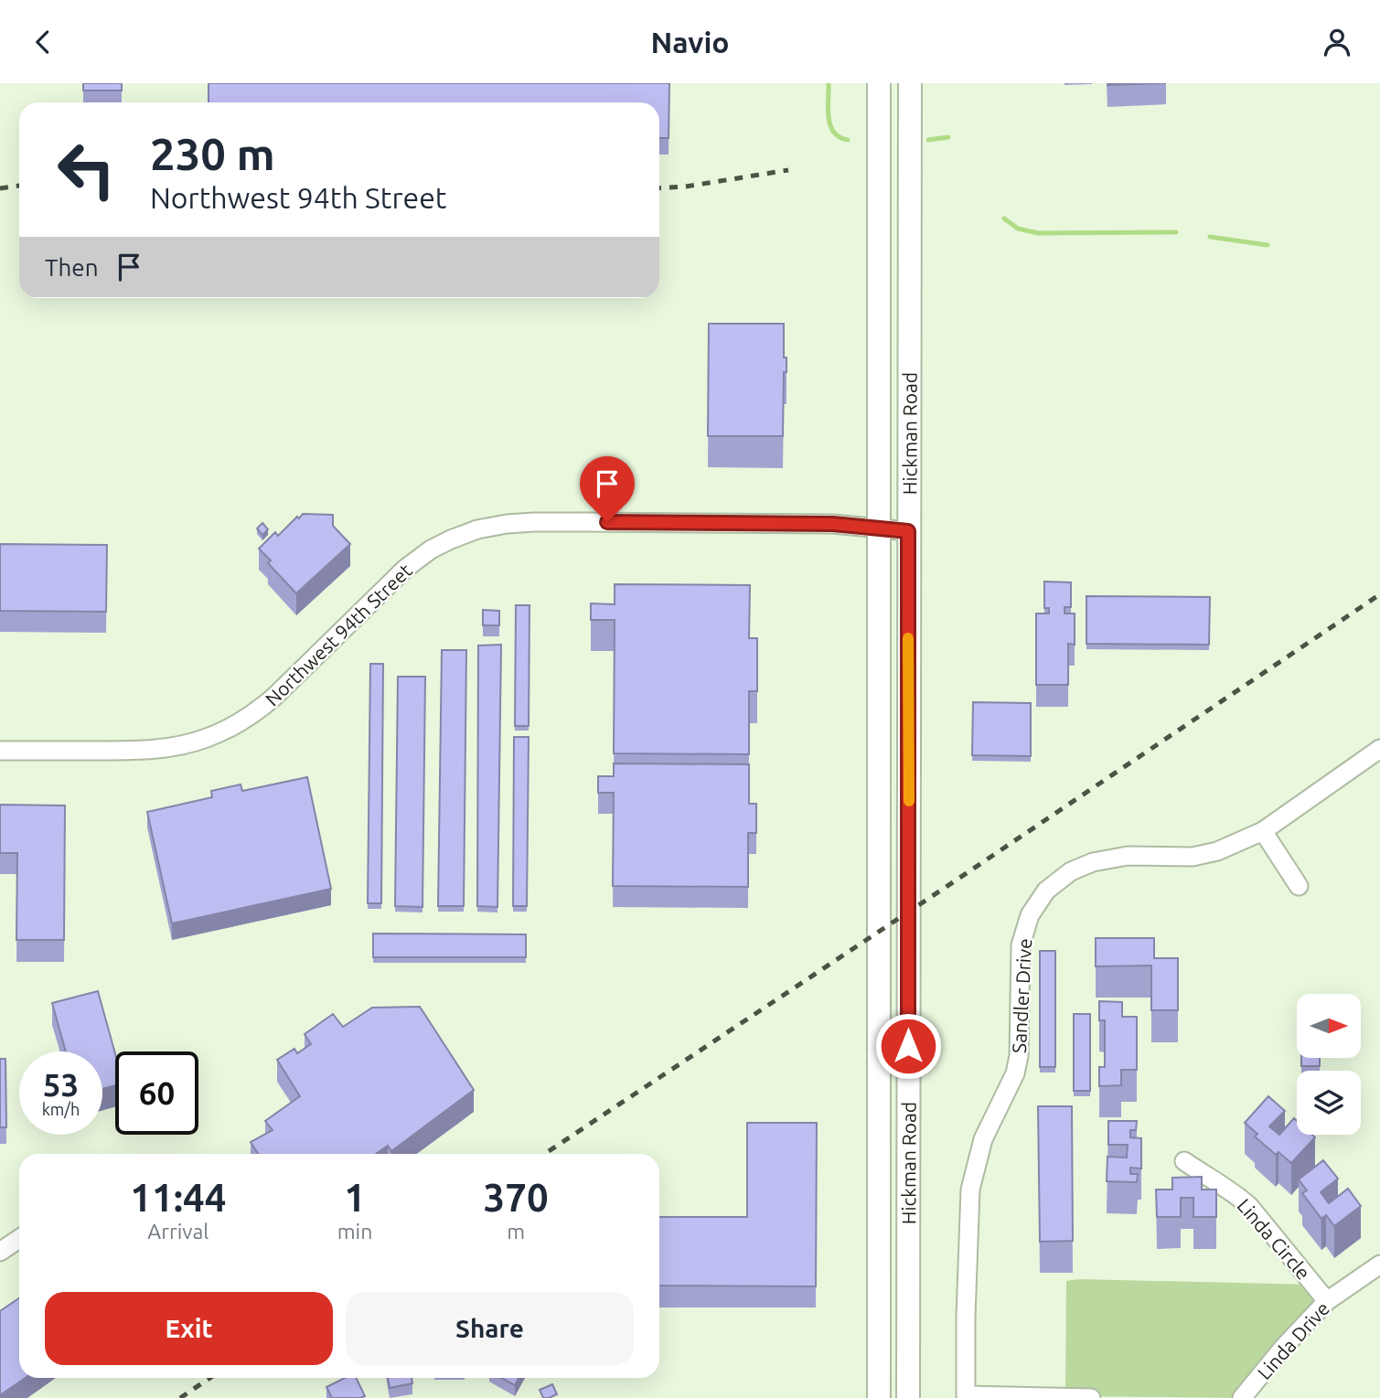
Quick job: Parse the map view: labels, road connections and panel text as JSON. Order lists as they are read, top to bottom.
{
  "streets": {
    "main road": ["Hickman Road"],
    "street": [
      "Northwest 94th Street",
      "Sandler Drive",
      "Linda Circle",
      "Linda Drive"
    ]
  },
  "crossings": [
    ["Hickman Road", "Northwest 94th Street"],
    ["Linda Circle", "Linda Drive"]
  ],
  "north": "right",
  "page": {
    "header": "Navio",
    "turn": ["230 m", "Northwest 94th Street"],
    "then": "Then",
    "speed": "53 km/h",
    "limit": "60",
    "eta": [
      "11:44",
      "Arrival",
      "1",
      "min",
      "370",
      "m"
    ],
    "buttons": ["Exit", "Share"]
  }
}
